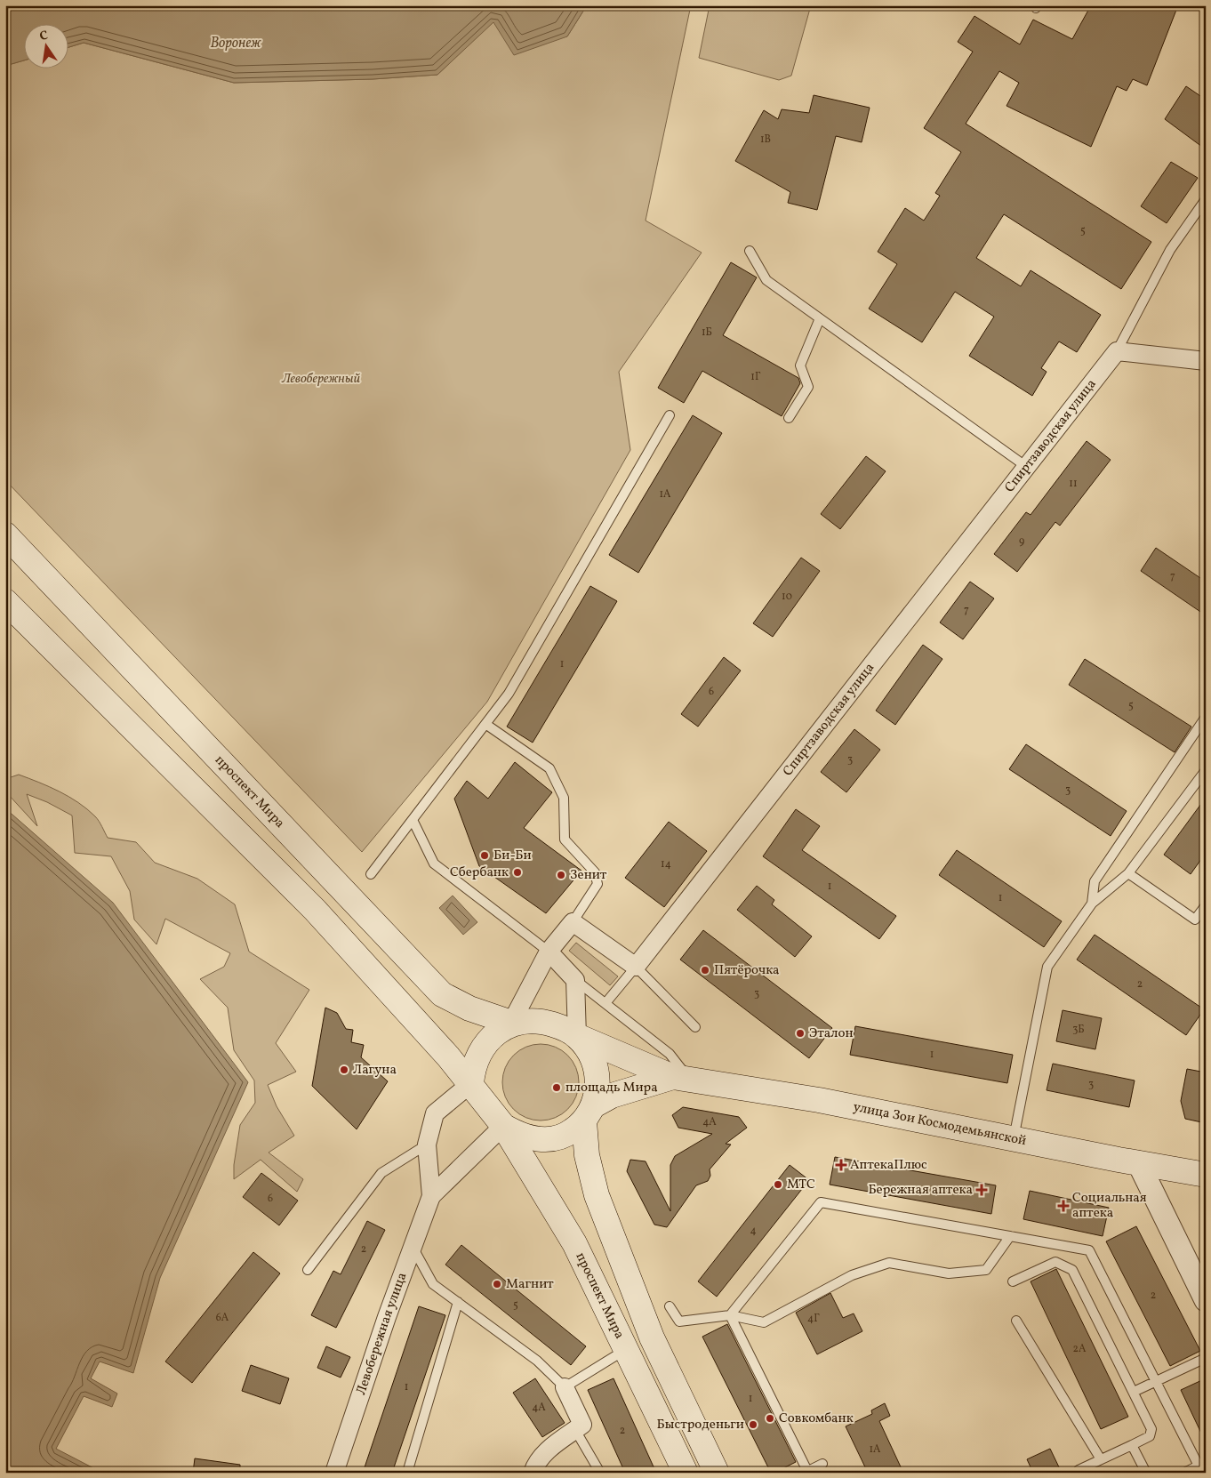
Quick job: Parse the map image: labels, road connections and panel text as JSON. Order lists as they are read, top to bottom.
{
  "streets": {
    "main road": ["проспект Мира", "улица Зои Космодемьянской"],
    "street": ["Спиртзаводская улица", "Левобережная улица"]
  },
  "crossings": [
    ["проспект Мира", "улица Зои Космодемьянской"],
    ["проспект Мира", "Левобережная улица"],
    ["улица Зои Космодемьянской", "Левобережная улица"]
  ],
  "water": ["Воронеж"],
  "parks": ["Левобережный"],
  "places": {
    "other": [
      "Би-Би",
      "Сбербанк",
      "Зенит",
      "Пятёрочка",
      "Эталон",
      "Лагуна",
      "площадь Мира",
      "МТС",
      "Магнит",
      "Совкомбанк",
      "Быстроденьги"
    ],
    "health": ["АптекаПлюс", "Бережная аптека", "Социальная аптека"]
  },
  "house_numbers": [
    "1В",
    "5",
    "1Б",
    "1Г",
    "11",
    "1А",
    "9",
    "7",
    "10",
    "7",
    "1",
    "6",
    "5",
    "3",
    "3",
    "14",
    "1",
    "1",
    "2",
    "3",
    "3Б",
    "1",
    "3",
    "4А",
    "6",
    "4",
    "2",
    "2",
    "5",
    "6А",
    "4Г",
    "2А",
    "1",
    "1",
    "4А",
    "2",
    "1А"
  ],
  "north": "top"
}
